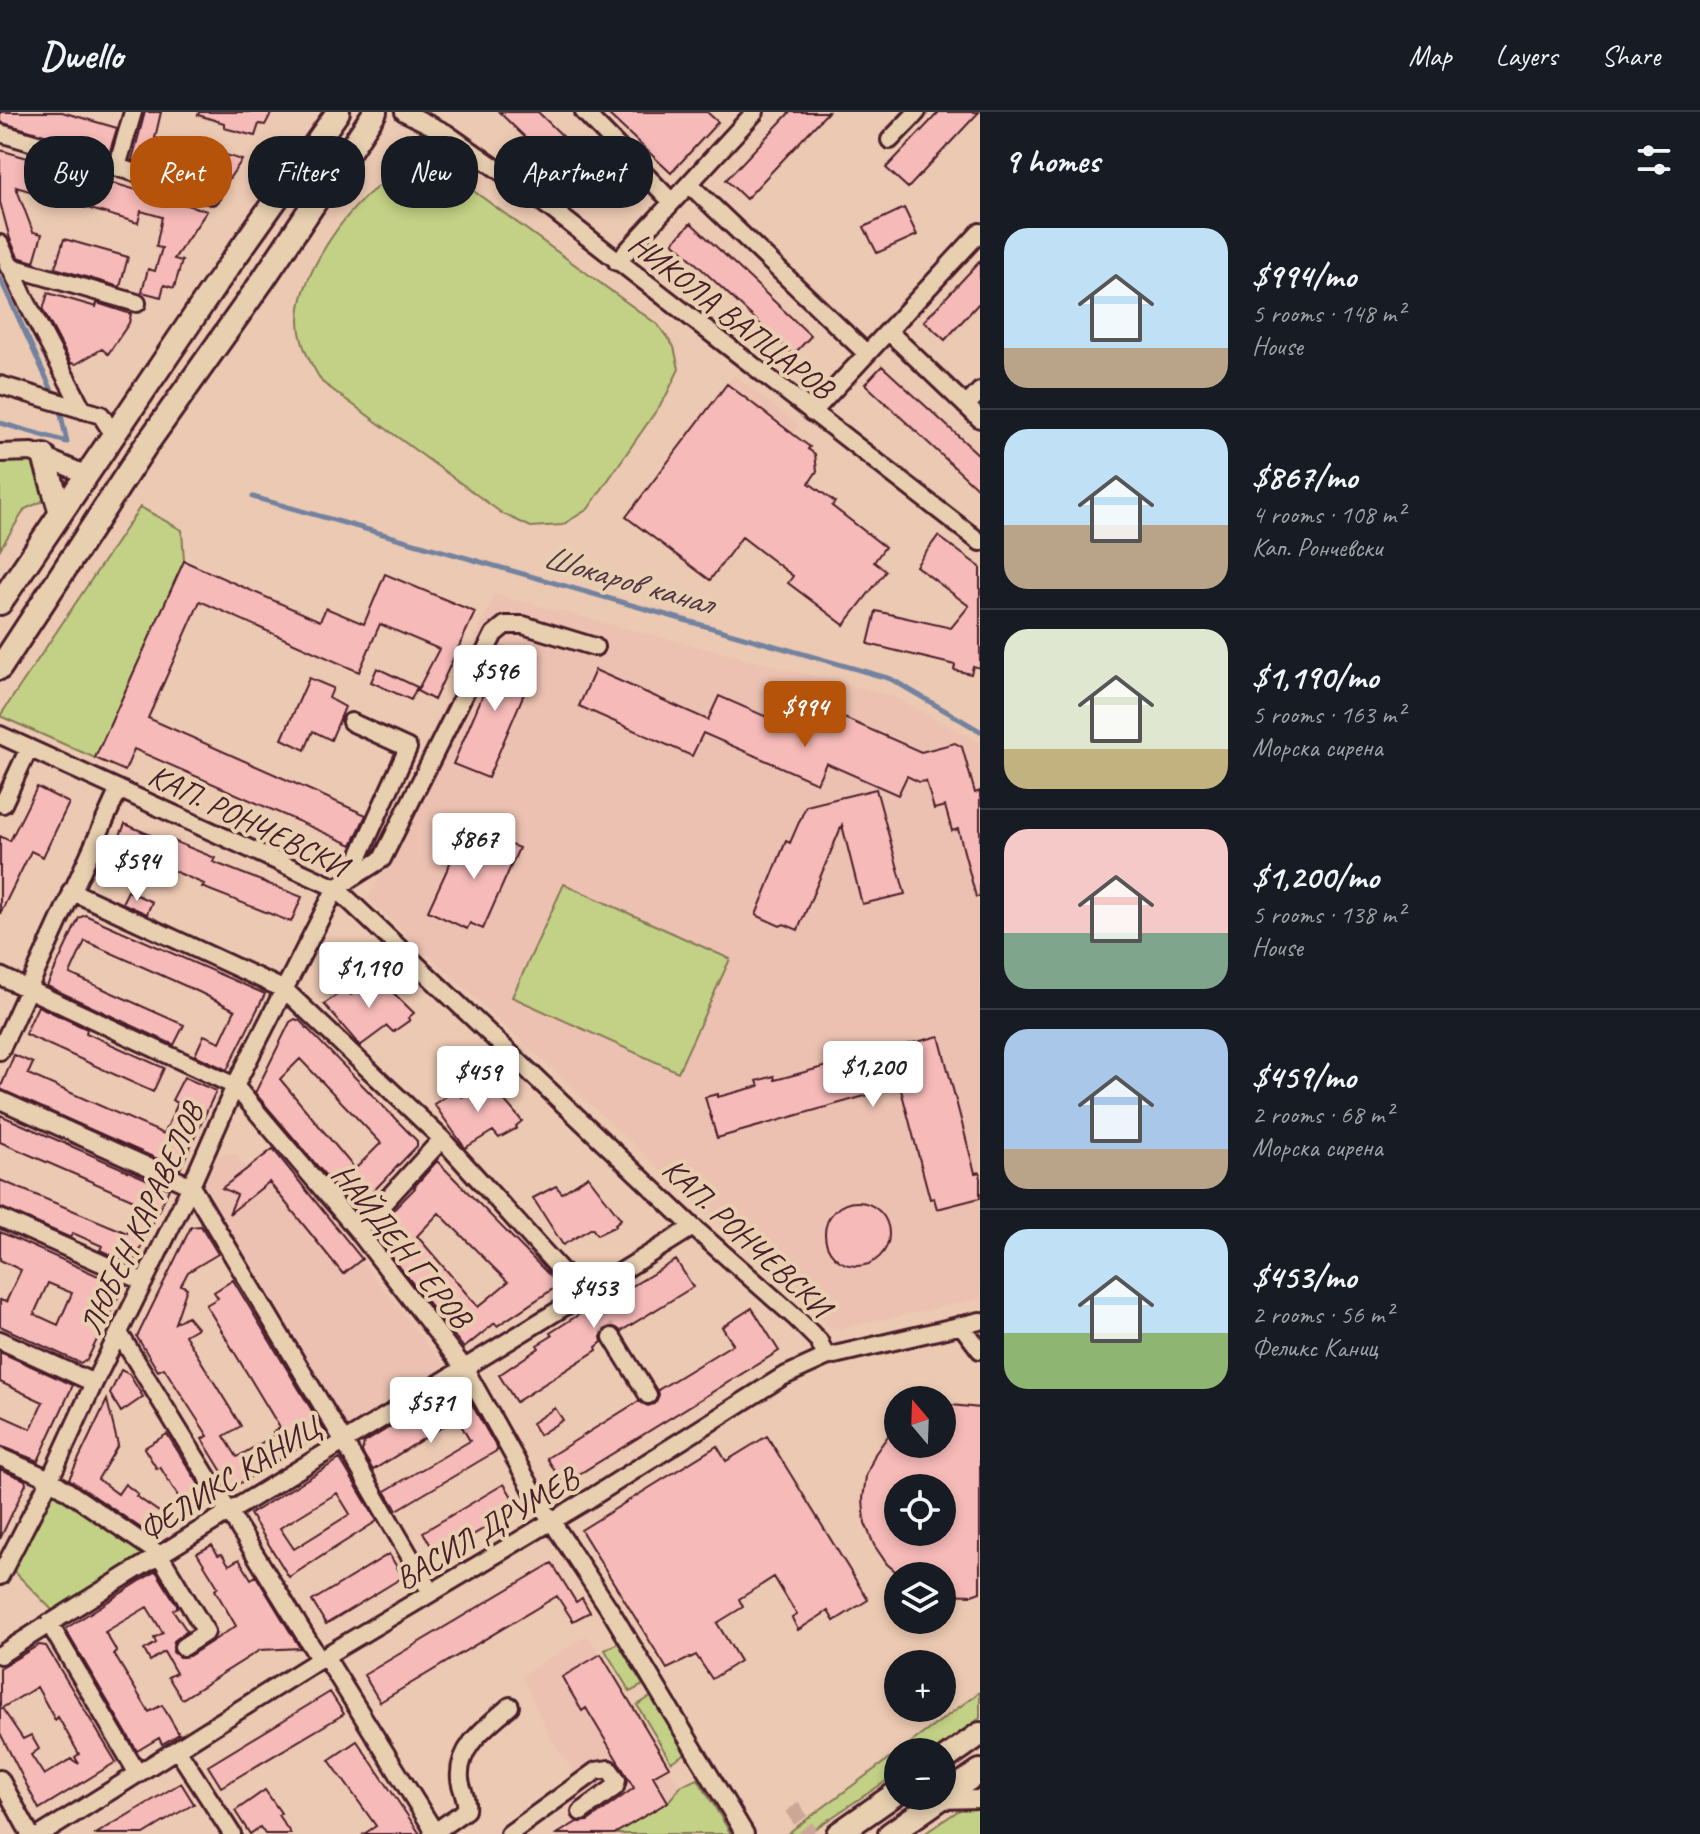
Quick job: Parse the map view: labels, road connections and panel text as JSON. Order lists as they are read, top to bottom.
{
  "streets": {
    "street": [
      "НИКОЛА ВАПЦАРОВ",
      "КАП. РОНЧЕВСКИ",
      "ЛЮБЕН КАРАВЕЛОВ",
      "НАЙДЕН ГЕРОВ",
      "ФЕЛИКС КАНИЦ",
      "ВАСИЛ ДРУМЕВ"
    ]
  },
  "crossings": [
    ["КАП. РОНЧЕВСКИ", "ЛЮБЕН КАРАВЕЛОВ"],
    ["КАП. РОНЧЕВСКИ", "ФЕЛИКС КАНИЦ"],
    ["КАП. РОНЧЕВСКИ", "ВАСИЛ ДРУМЕВ"],
    ["ЛЮБЕН КАРАВЕЛОВ", "НАЙДЕН ГЕРОВ"],
    ["НАЙДЕН ГЕРОВ", "ФЕЛИКС КАНИЦ"],
    ["НАЙДЕН ГЕРОВ", "ВАСИЛ ДРУМЕВ"]
  ],
  "water": ["Шокаров канал"],
  "north": "top",
  "page": {
    "header": "Dwello",
    "nav": ["Map", "Layers", "Share"],
    "heading": "9 homes",
    "chip": [
      "Buy",
      "Rent",
      "Filters",
      "New",
      "Apartment"
    ],
    "list": [
      {
        "name": "$994/mo",
        "note": "5 rooms · 148 m² · House"
      },
      {
        "name": "$867/mo",
        "note": "4 rooms · 108 m² · Кап. Рончевски"
      },
      {
        "name": "$1,190/mo",
        "note": "5 rooms · 163 m² · Морска сирена"
      },
      {
        "name": "$1,200/mo",
        "note": "5 rooms · 138 m² · House"
      },
      {
        "name": "$459/mo",
        "note": "2 rooms · 68 m² · Морска сирена"
      },
      {
        "name": "$453/mo",
        "note": "2 rooms · 56 m² · Феликс Каниц"
      }
    ],
    "price": [
      "$596",
      "$994",
      "$867",
      "$594",
      "$1,190",
      "$1,200",
      "$459",
      "$453",
      "$571"
    ],
    "map_buttons": ["+", "−"]
  }
}
